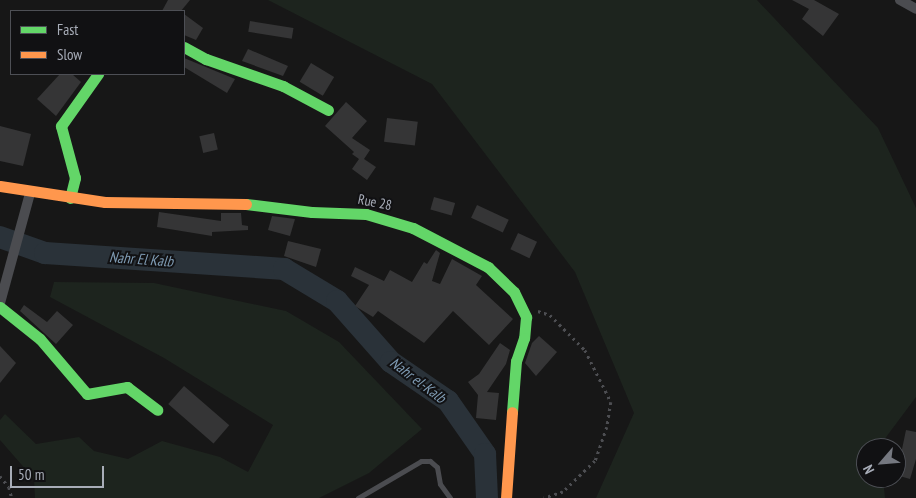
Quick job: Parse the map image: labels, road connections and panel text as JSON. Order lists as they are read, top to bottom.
{
  "streets": {
    "street": ["Rue 28"]
  },
  "water": ["Nahr El Kalb", "Nahr el-Kalb"],
  "legend": ["Fast", "Slow"],
  "scale_bar": "50 m",
  "north": "bottom left"
}
